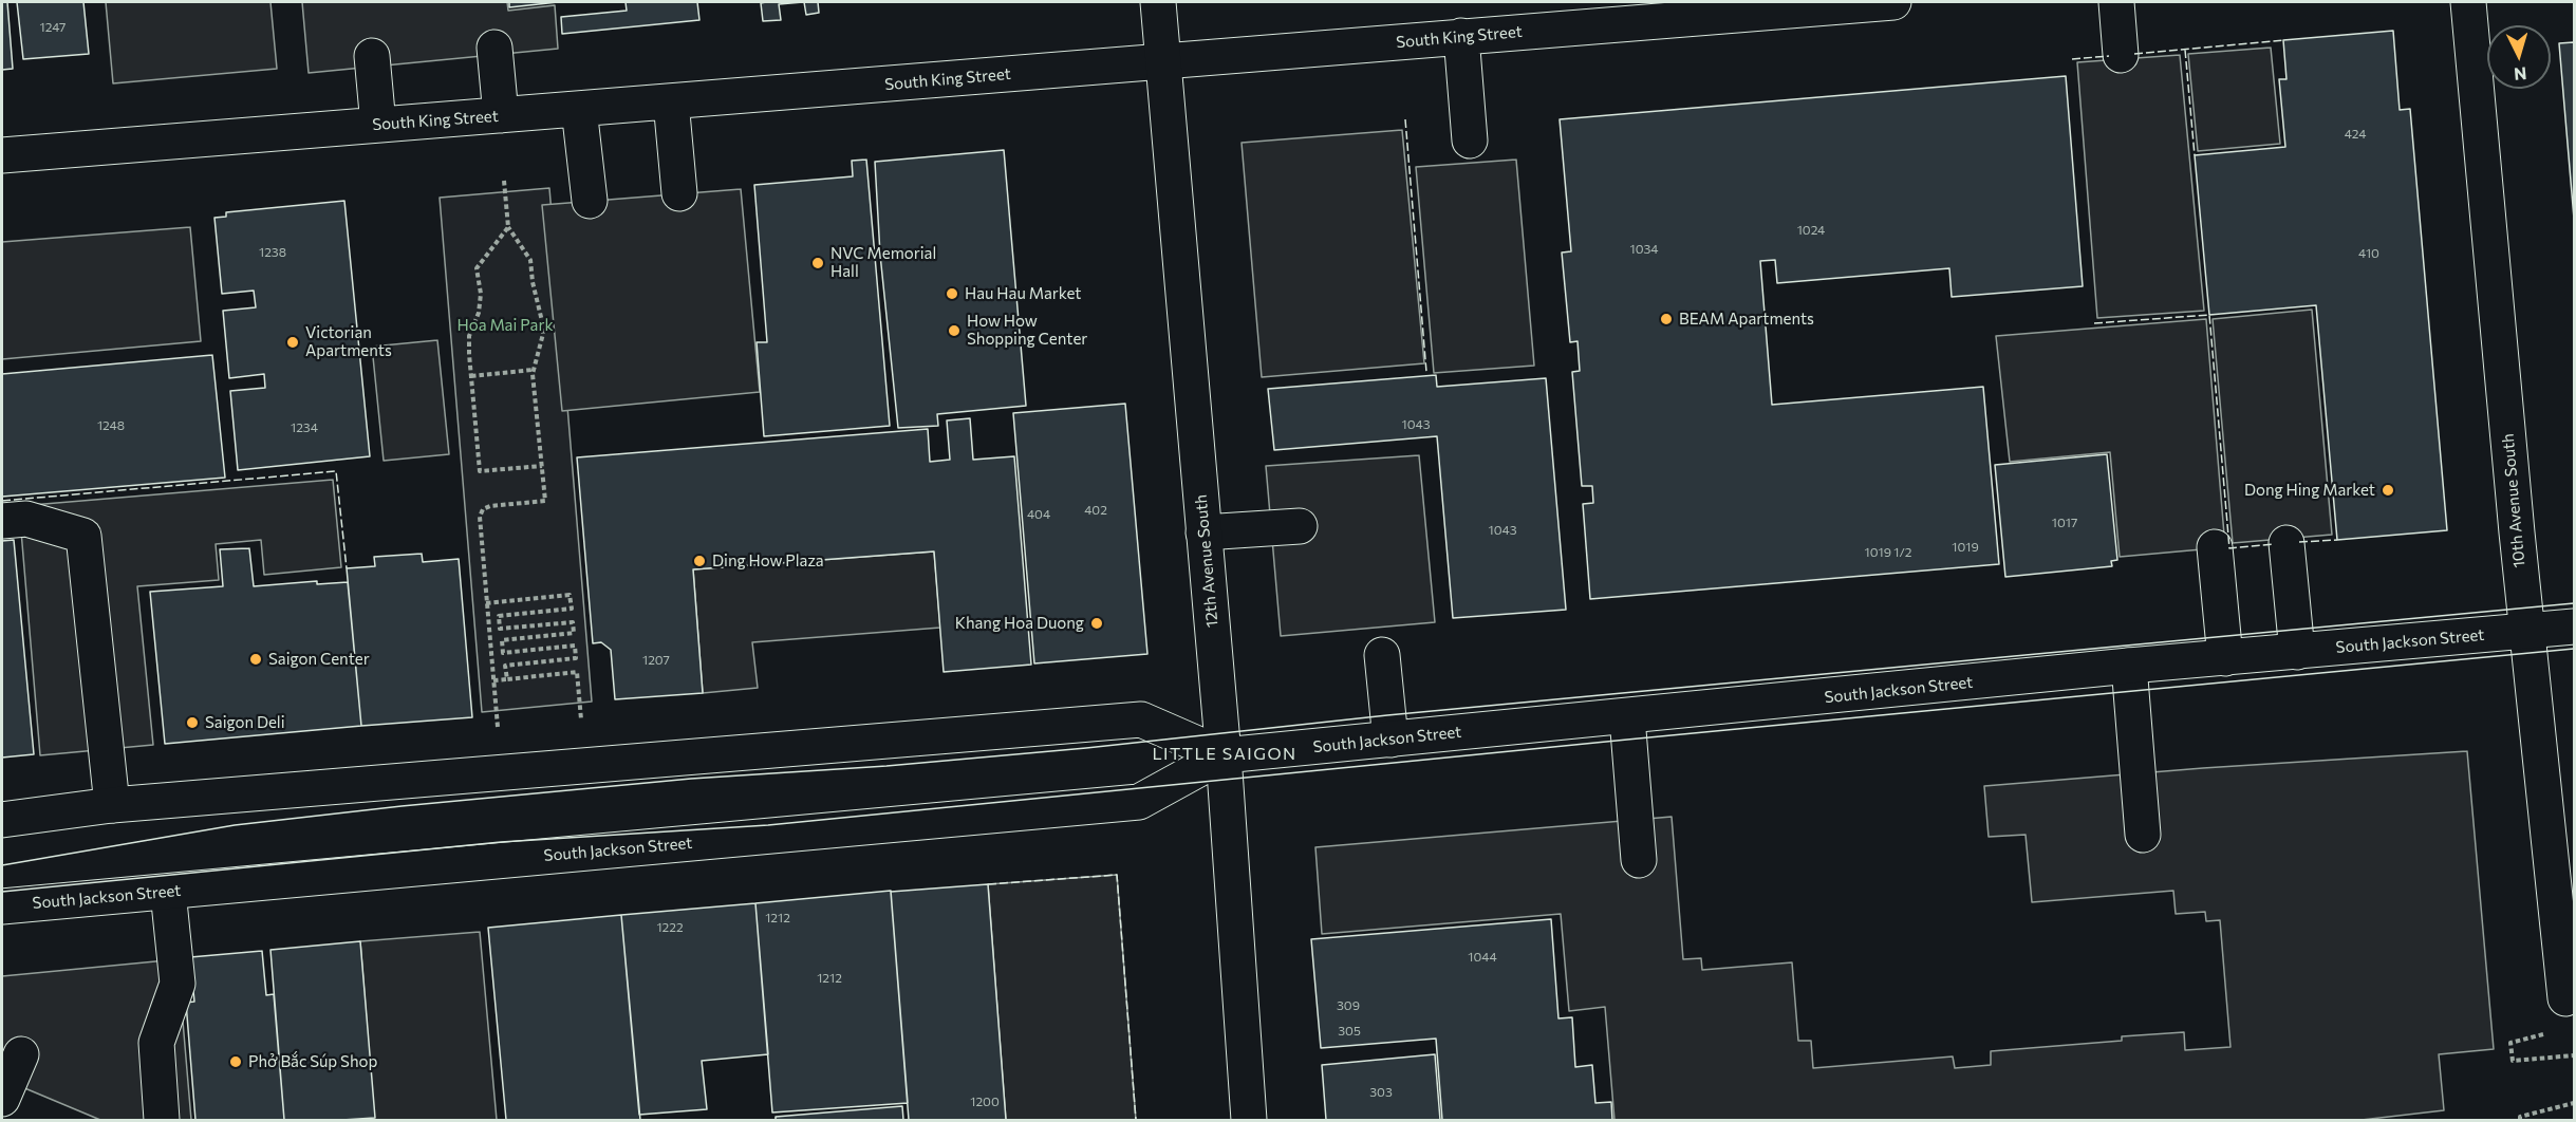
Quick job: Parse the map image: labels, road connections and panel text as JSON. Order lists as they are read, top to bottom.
{
  "streets": {
    "main road": [
      "South King Street",
      "10th Avenue South",
      "12th Avenue South",
      "South Jackson Street"
    ]
  },
  "crossings": [
    ["South King Street", "12th Avenue South"],
    ["10th Avenue South", "South Jackson Street"],
    ["12th Avenue South", "South Jackson Street"]
  ],
  "districts": ["LITTLE SAIGON"],
  "parks": ["Hoa Mai Park"],
  "places": [
    "NVC Memorial Hall",
    "Hau Hau Market",
    "BEAM Apartments",
    "How How Shopping Center",
    "Victorian Apartments",
    "Dong Hing Market",
    "Ding How Plaza",
    "Khang Hoa Duong",
    "Saigon Center",
    "Saigon Deli",
    "Phở Bắc Súp Shop"
  ],
  "house_numbers": [
    "1247",
    "424",
    "1024",
    "1034",
    "1238",
    "410",
    "1043",
    "1248",
    "1234",
    "402",
    "404",
    "1017",
    "1043",
    "1019",
    "1019 1/2",
    "1207",
    "1212",
    "1222",
    "1044",
    "1212",
    "309",
    "305",
    "303",
    "1200"
  ],
  "north": "bottom"
}
